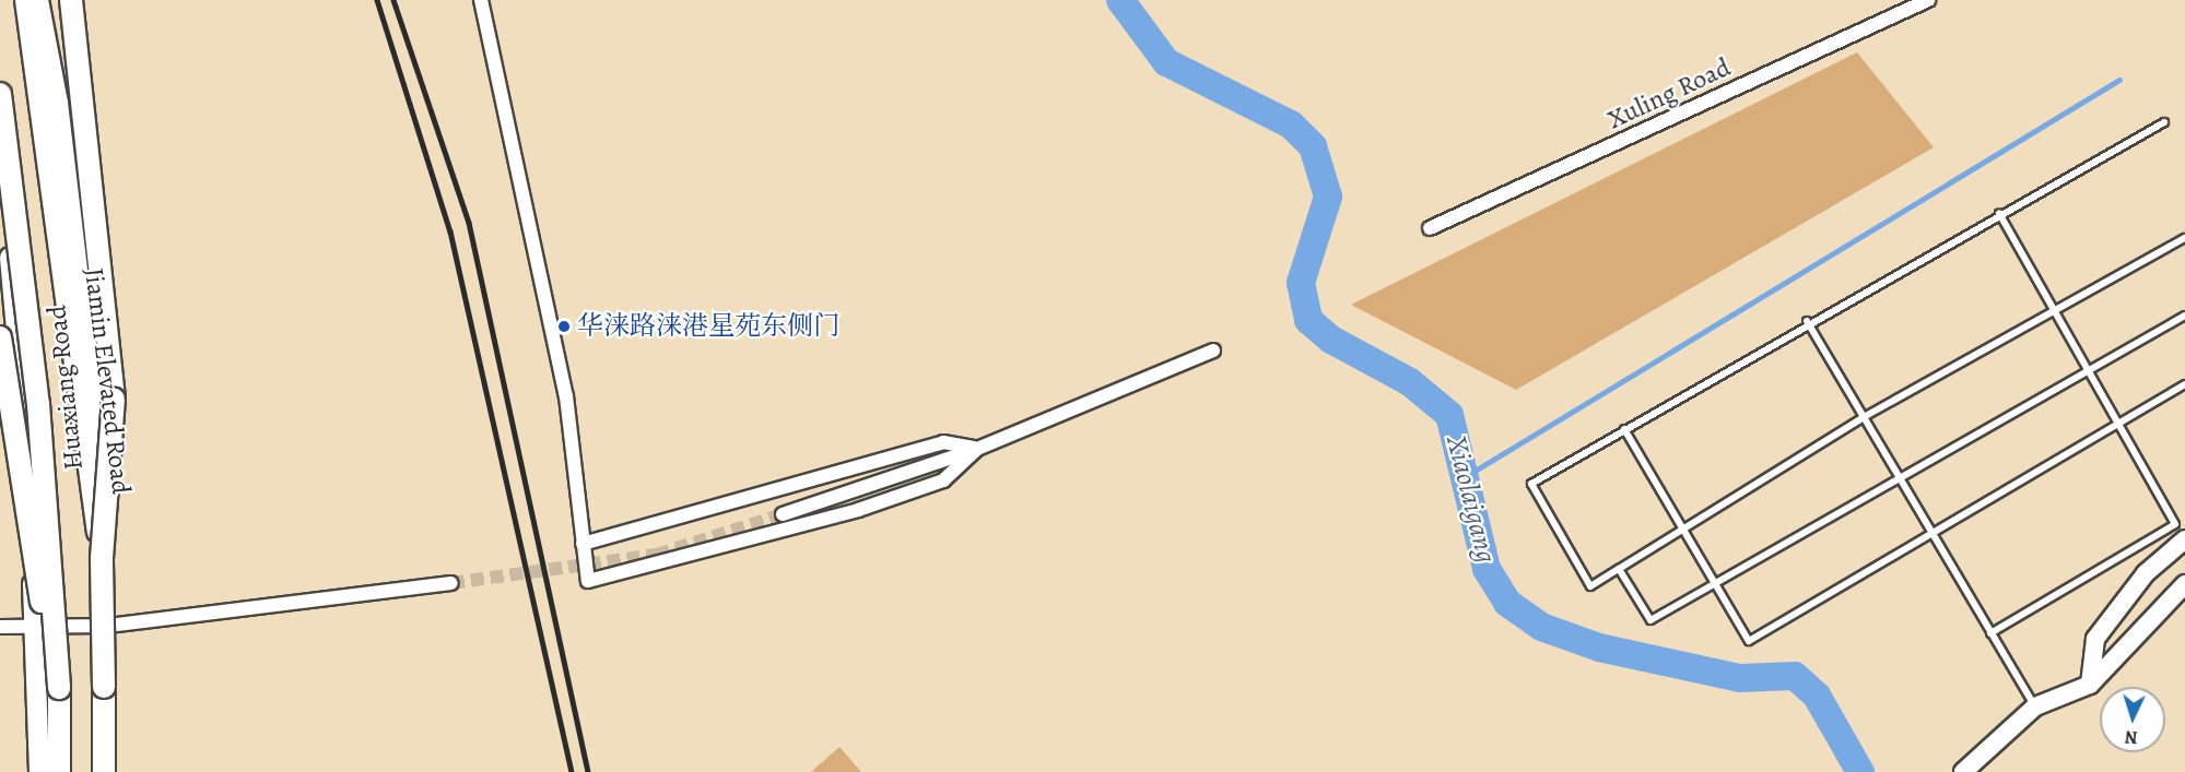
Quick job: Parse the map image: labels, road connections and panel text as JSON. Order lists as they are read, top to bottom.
{
  "streets": {
    "highway": ["Jiamin Elevated Road"],
    "main road": ["Huaxiang Road"],
    "street": ["Xuling Road"]
  },
  "water": ["Xiaolaigang"],
  "places": ["华涞路涞港星苑东侧门"],
  "north": "bottom"
}
